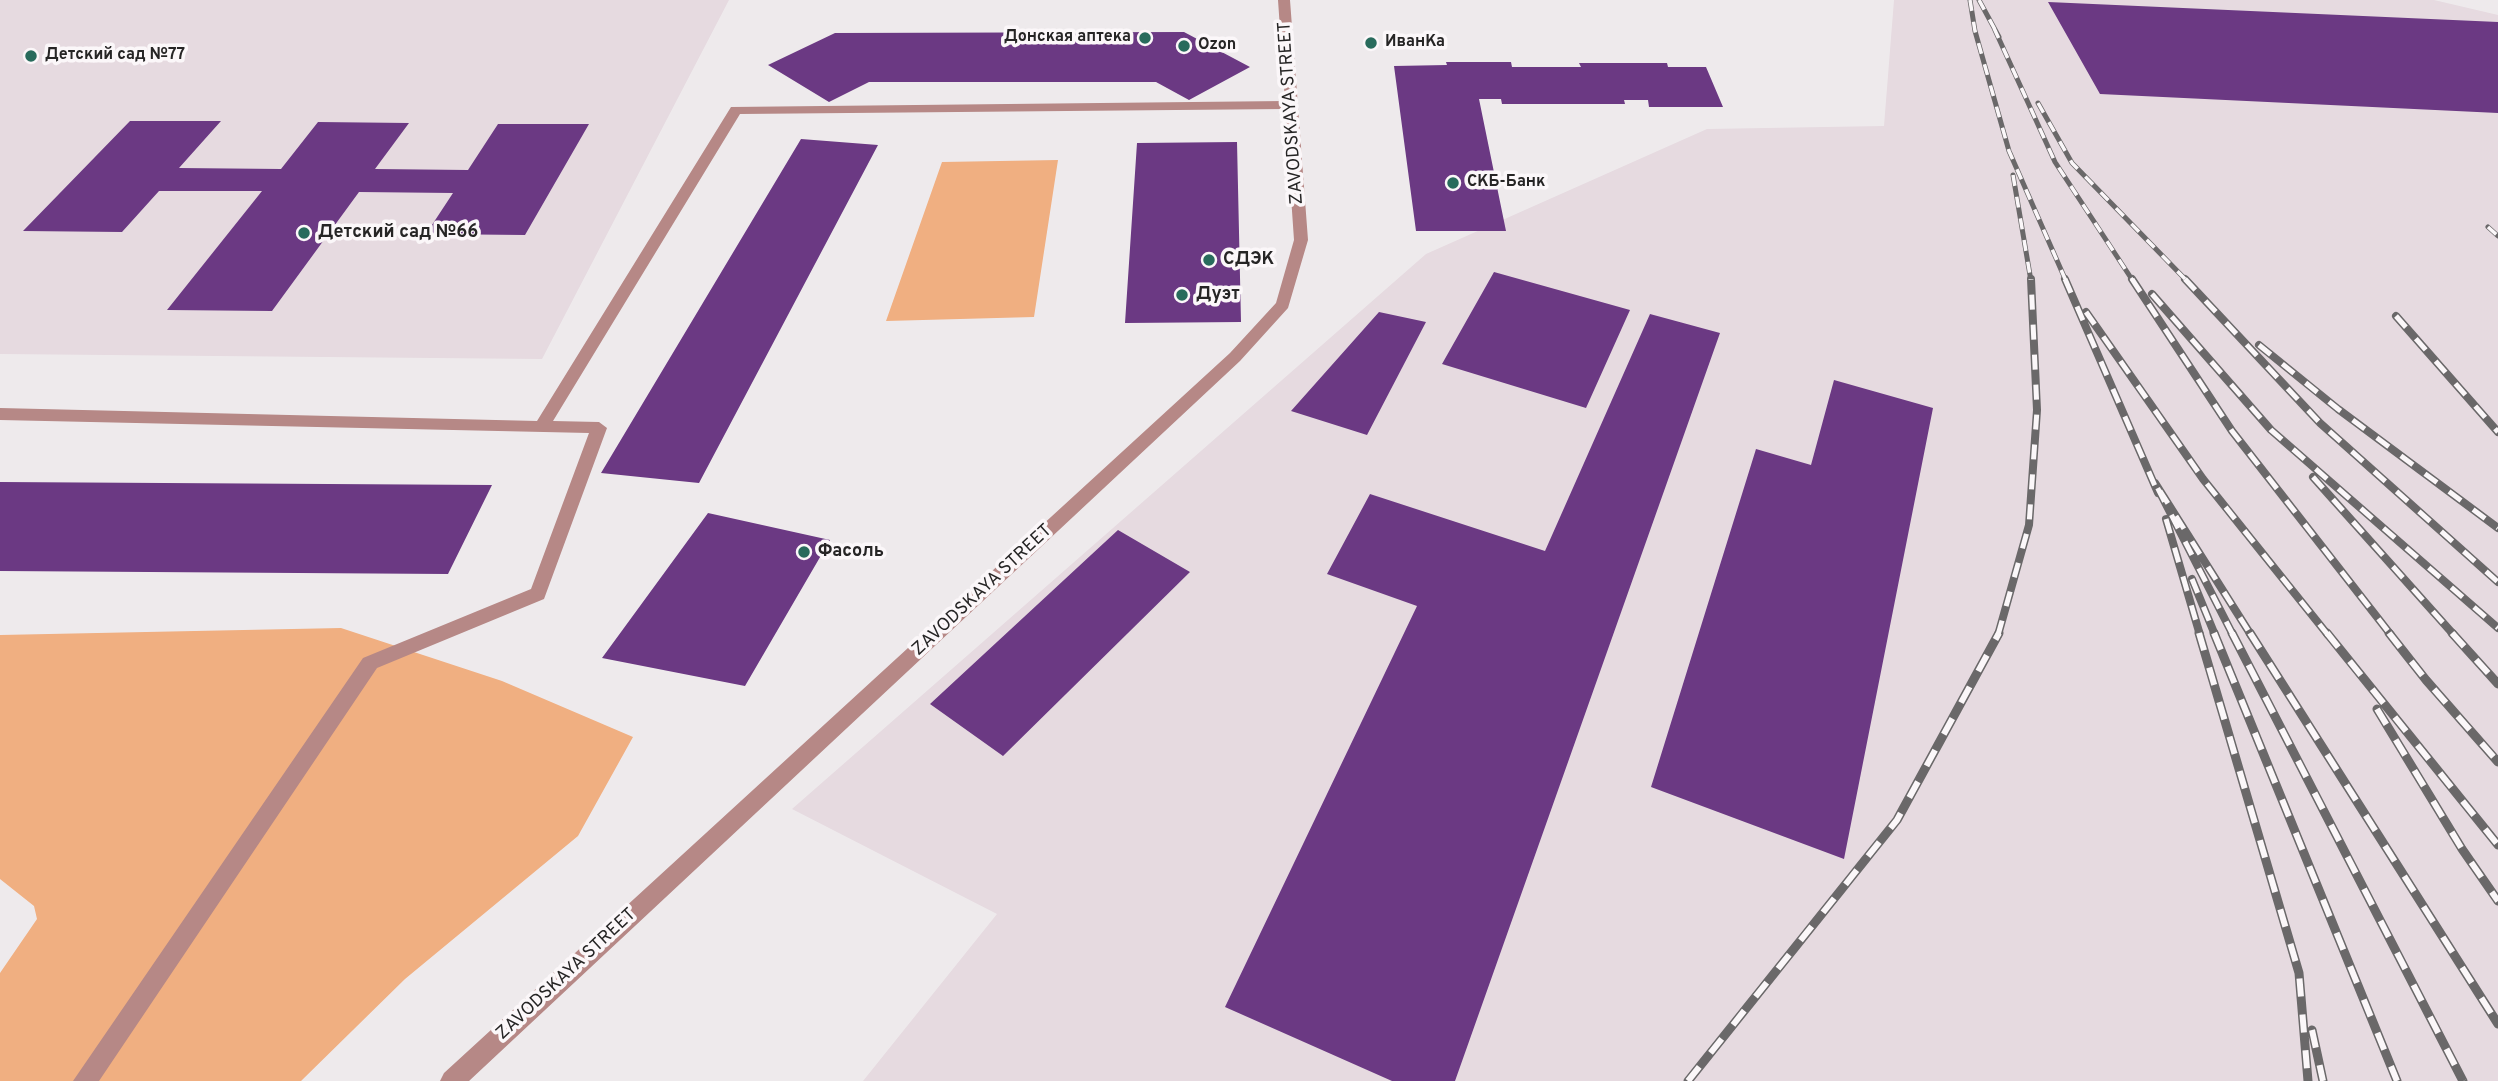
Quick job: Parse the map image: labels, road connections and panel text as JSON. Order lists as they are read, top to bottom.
{
  "streets": {
    "street": ["ZAVODSKAYA STREET"]
  },
  "places": [
    "Донская аптека",
    "ИванКа",
    "Ozon",
    "Детский сад №77",
    "СКБ-Банк",
    "Детский сад №66",
    "СДЭК",
    "Дуэт",
    "Фасоль"
  ]
}
